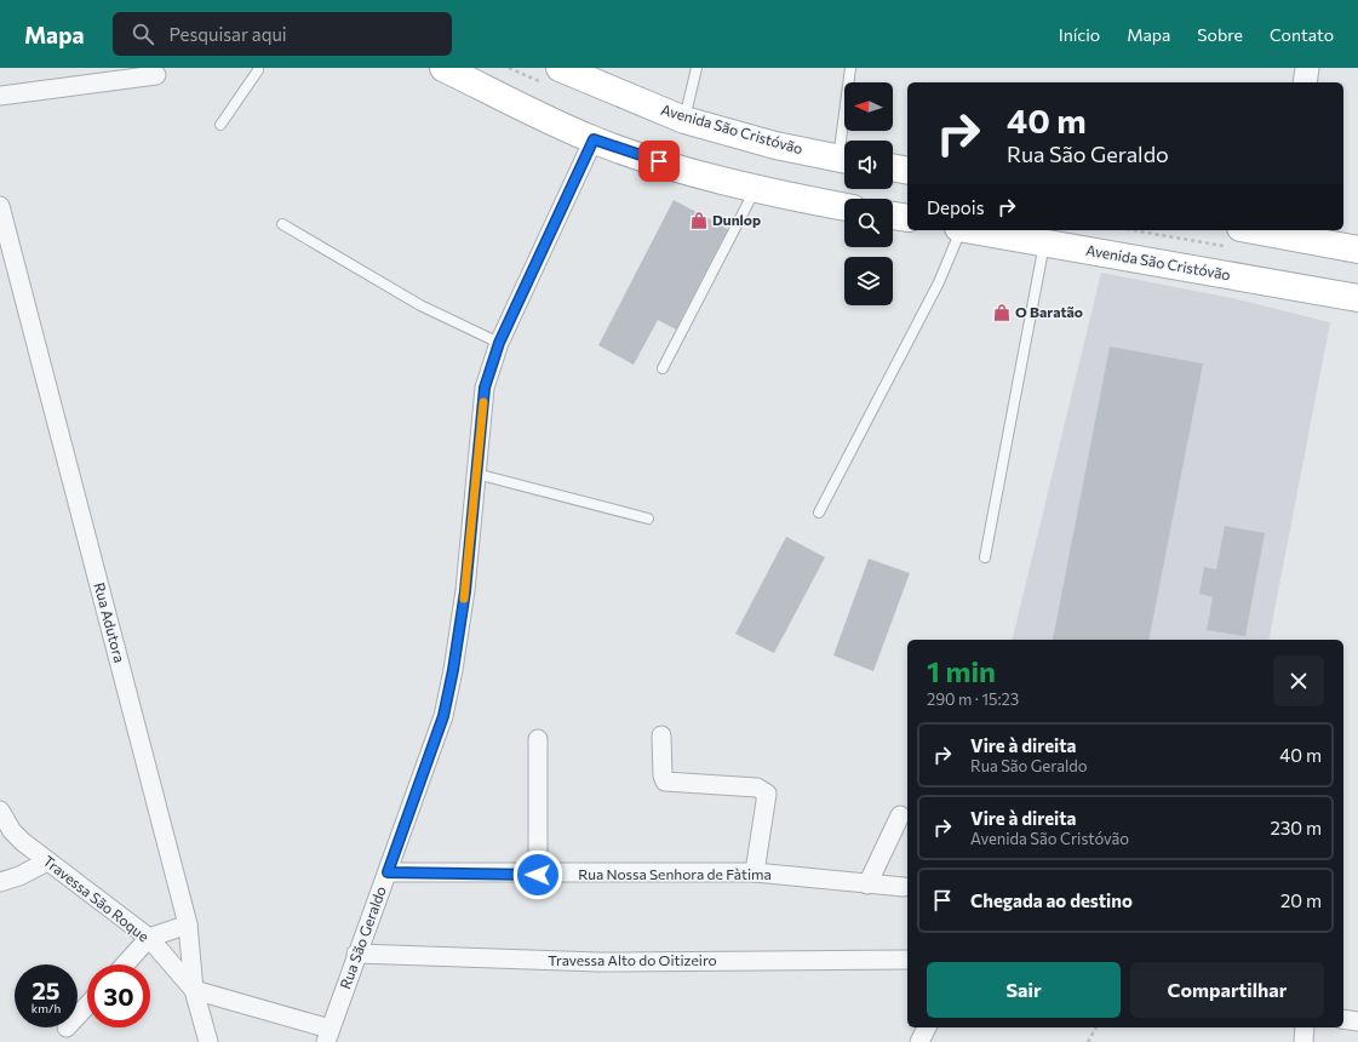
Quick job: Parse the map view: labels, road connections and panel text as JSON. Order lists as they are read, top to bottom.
{
  "streets": {
    "main road": ["Avenida São Cristóvão"],
    "street": [
      "Rua Adutora",
      "Rua Nossa Senhora de Fàtima",
      "Travessa São Roque",
      "Rua São Geraldo",
      "Travessa Alto do Oitizeiro"
    ]
  },
  "crossings": [
    ["Rua Adutora", "Travessa São Roque"],
    ["Rua Nossa Senhora de Fàtima", "Rua São Geraldo"],
    ["Rua São Geraldo", "Travessa Alto do Oitizeiro"]
  ],
  "places": {
    "shop": ["Dunlop", "O Baratão"]
  },
  "north": "left",
  "page": {
    "header": "Mapa",
    "search": "Pesquisar aqui",
    "nav": [
      "Início",
      "Mapa",
      "Sobre",
      "Contato"
    ],
    "turn": ["40 m", "Rua São Geraldo"],
    "then": "Depois",
    "heading": ["1 min", "290 m · 15:23"],
    "list": [
      {
        "name": "Vire à direita",
        "note": "Rua São Geraldo",
        "value": "40 m"
      },
      {
        "name": "Vire à direita",
        "note": "Avenida São Cristóvão",
        "value": "230 m"
      },
      {
        "name": "Chegada ao destino",
        "value": "20 m"
      }
    ],
    "buttons": ["Sair", "Compartilhar"],
    "speed": "25 km/h",
    "limit": "30"
  }
}
